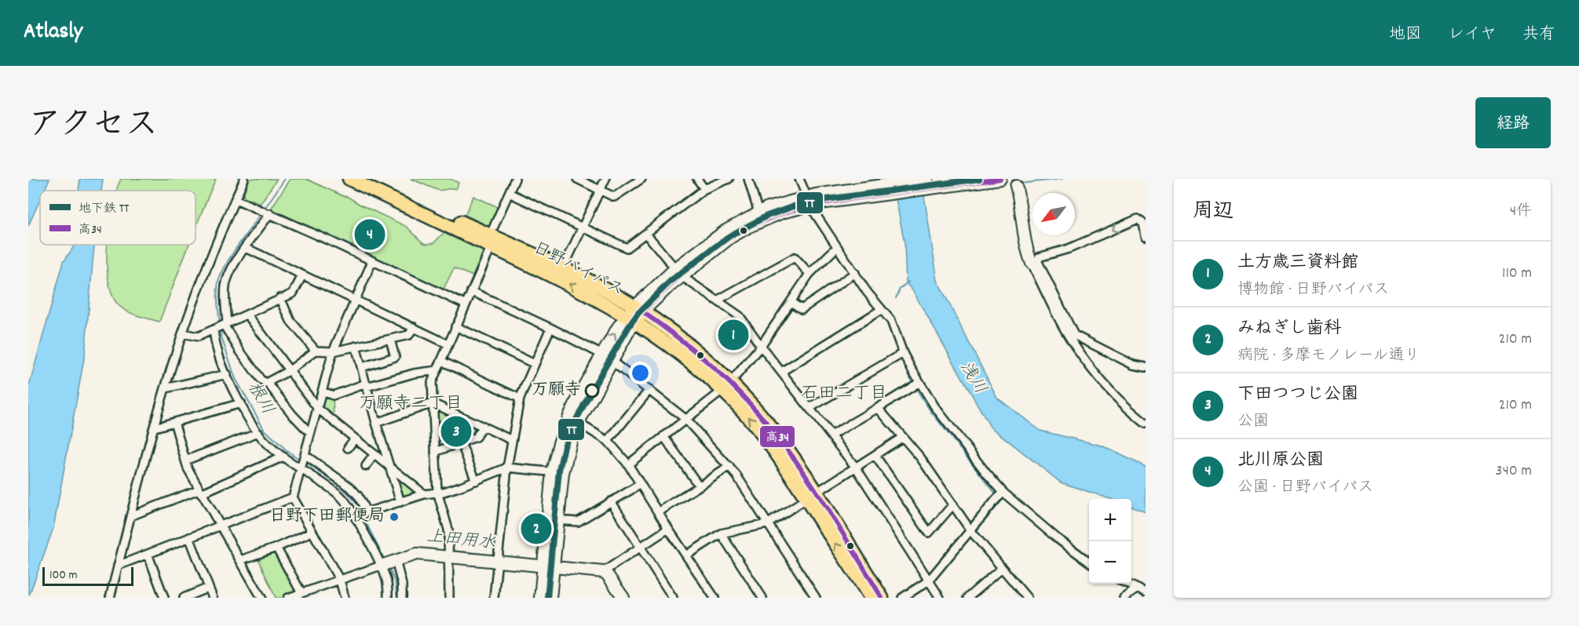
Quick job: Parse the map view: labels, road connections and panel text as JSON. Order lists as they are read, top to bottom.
{
  "streets": {
    "highway": ["日野バイパス"]
  },
  "districts": ["石田二丁目", "万願寺二丁目"],
  "water": ["浅川", "根川", "上田用水"],
  "places": ["万願寺", "日野下田郵便局"],
  "lines": ["metro line TT", "transit line 高34"],
  "legend": ["地下鉄 TT", "高34"],
  "scale_bar": "100 m",
  "north": "bottom left",
  "page": {
    "header": "Atlasly",
    "nav": ["地図", "レイヤ", "共有"],
    "title": "アクセス",
    "buttons": "経路",
    "heading": ["周辺", "4件"],
    "pins": [
      "4",
      "1",
      "3",
      "2"
    ],
    "list": [
      {
        "mark": "1",
        "name": "土方歳三資料館",
        "note": "博物館 · 日野バイパス",
        "value": "110 m"
      },
      {
        "mark": "2",
        "name": "みねぎし歯科",
        "note": "病院 · 多摩モノレール通り",
        "value": "210 m"
      },
      {
        "mark": "3",
        "name": "下田つつじ公園",
        "note": "公園",
        "value": "210 m"
      },
      {
        "mark": "4",
        "name": "北川原公園",
        "note": "公園 · 日野バイパス",
        "value": "340 m"
      }
    ],
    "map_buttons": ["+", "−"],
    "scale": "100 m"
  }
}
